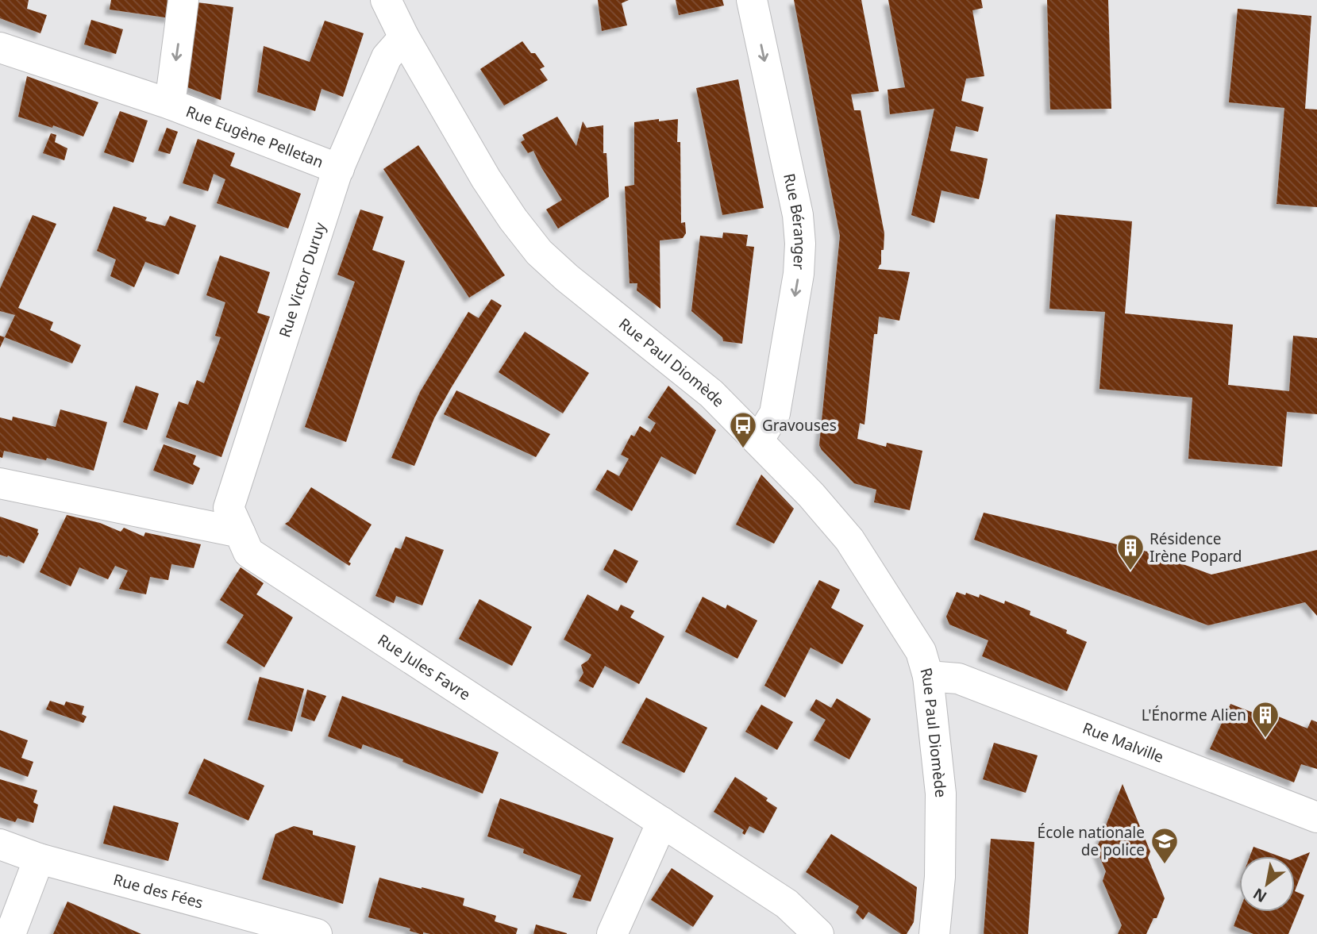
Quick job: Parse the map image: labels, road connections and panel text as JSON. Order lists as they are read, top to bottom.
{
  "streets": {
    "street": [
      "Rue Eugène Pelletan",
      "Rue Béranger",
      "Rue Victor Duruy",
      "Rue Paul Diomède",
      "Rue Jules Favre",
      "Rue Malville",
      "Rue des Fées"
    ]
  },
  "crossings": [
    ["Rue Eugène Pelletan", "Rue Victor Duruy"],
    ["Rue Béranger", "Rue Paul Diomède"],
    ["Rue Victor Duruy", "Rue Paul Diomède"],
    ["Rue Victor Duruy", "Rue Jules Favre"],
    ["Rue Paul Diomède", "Rue Malville"]
  ],
  "one_way": ["Rue Béranger"],
  "places": {
    "bus stop": ["Gravouses"],
    "building": ["Résidence Irène Popard", "L'Énorme Alien"],
    "school or university": ["École nationale de police"]
  },
  "north": "bottom left"
}
